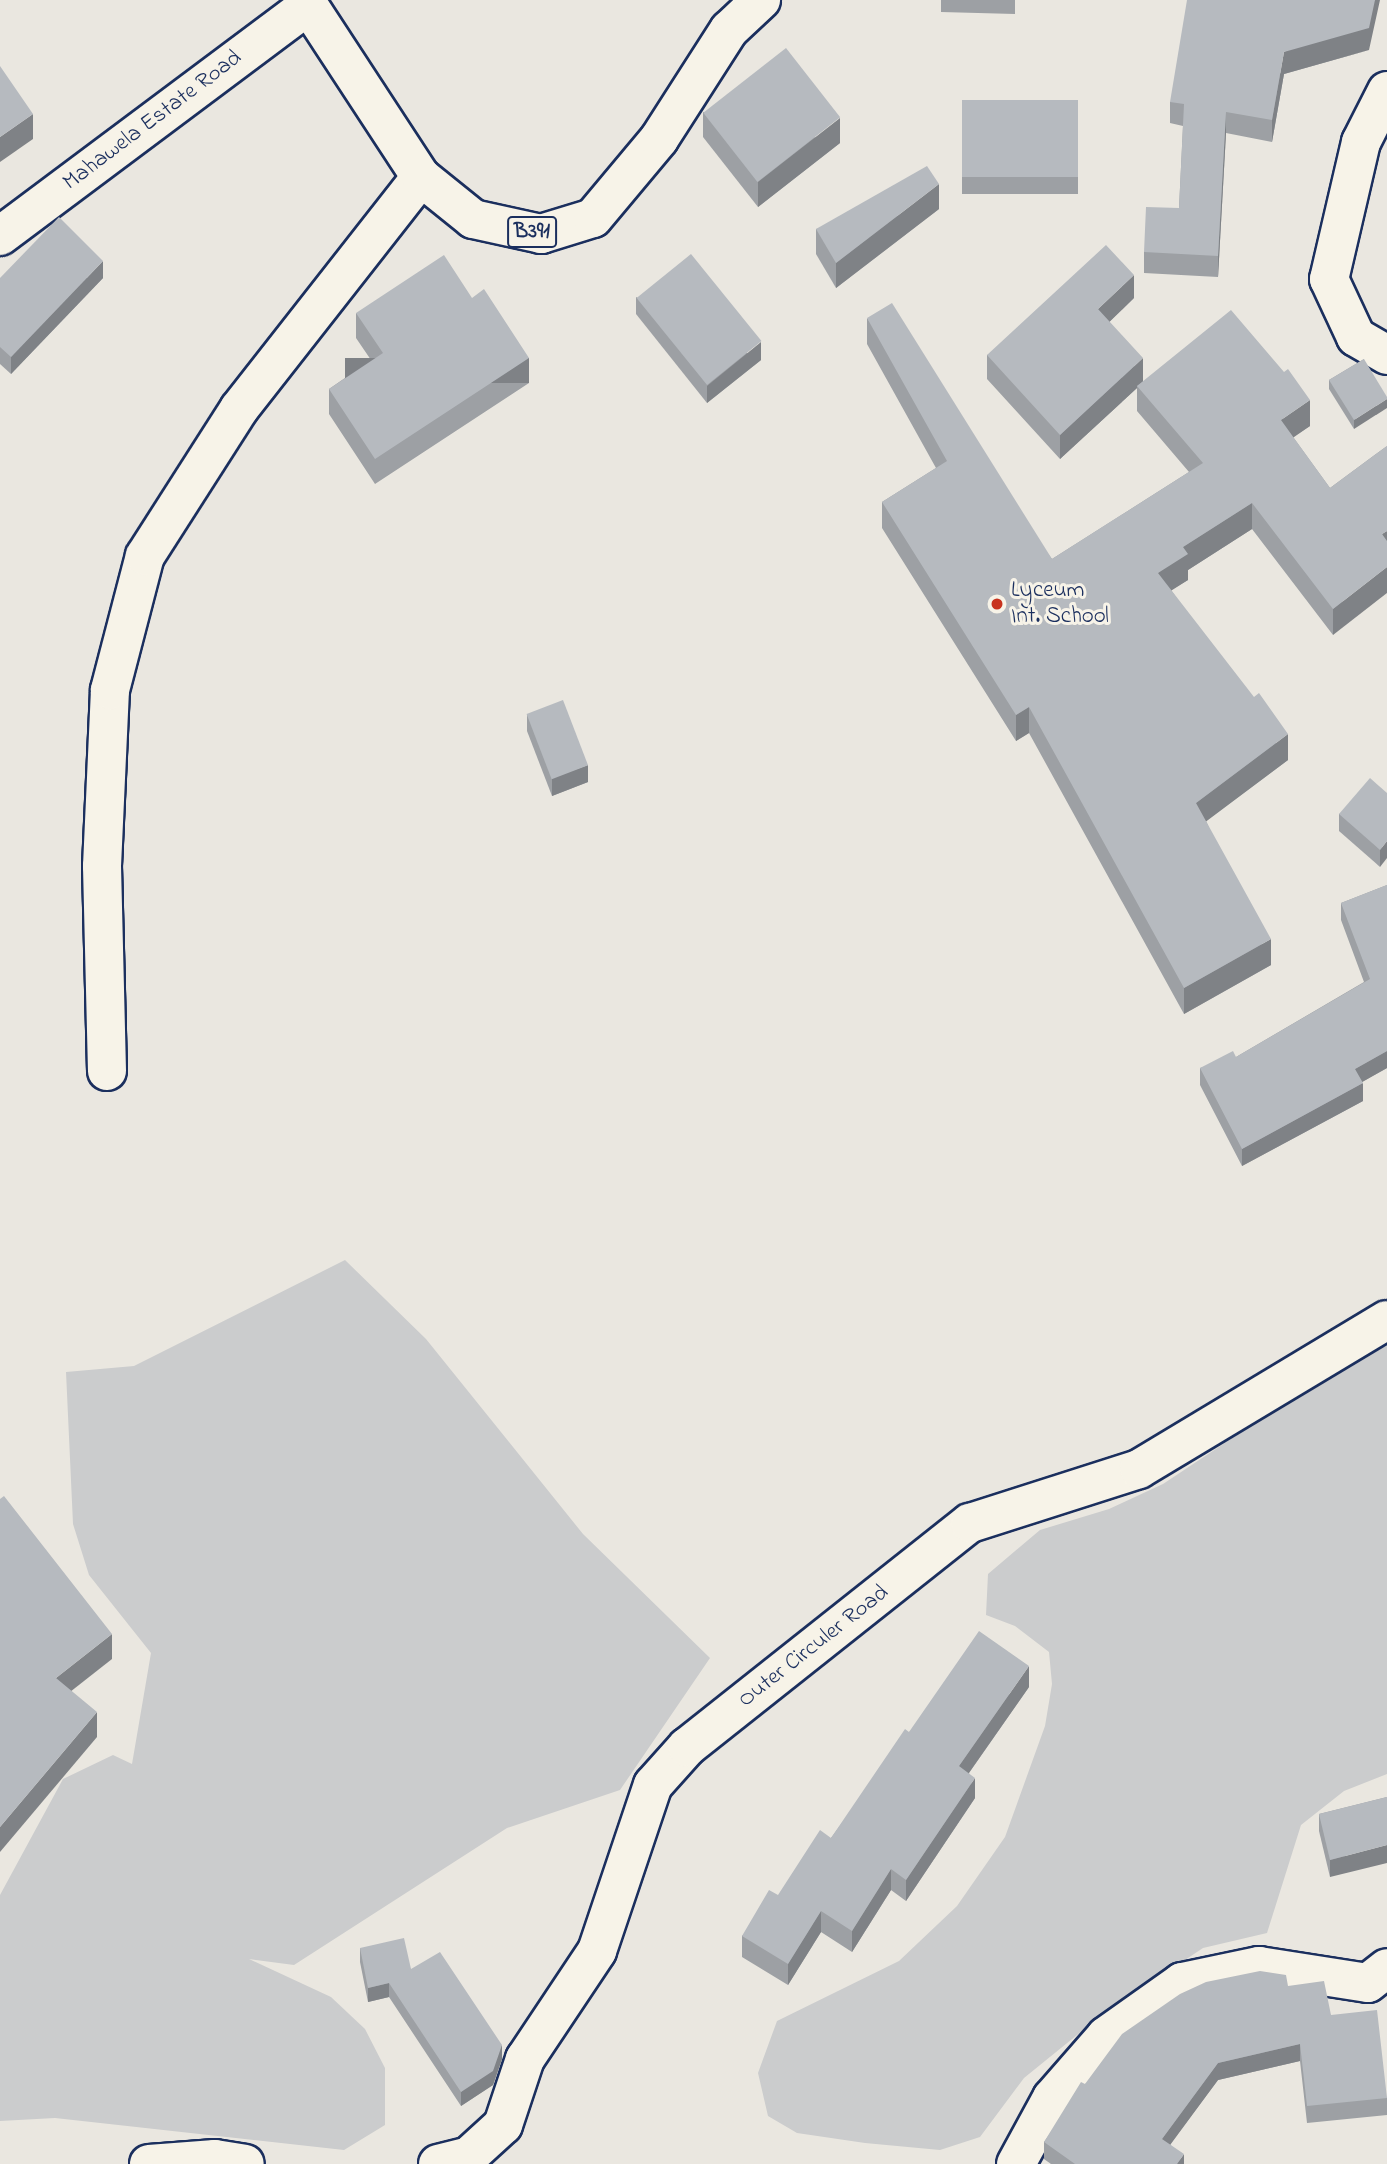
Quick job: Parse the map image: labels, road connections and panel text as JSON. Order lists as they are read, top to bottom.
{
  "streets": {
    "street": ["Mahawela Estate Road", "B391", "Outer Circuler Road"]
  },
  "crossings": [
    ["Mahawela Estate Road", "B391"]
  ],
  "places": ["Lyceum Int. School"]
}
